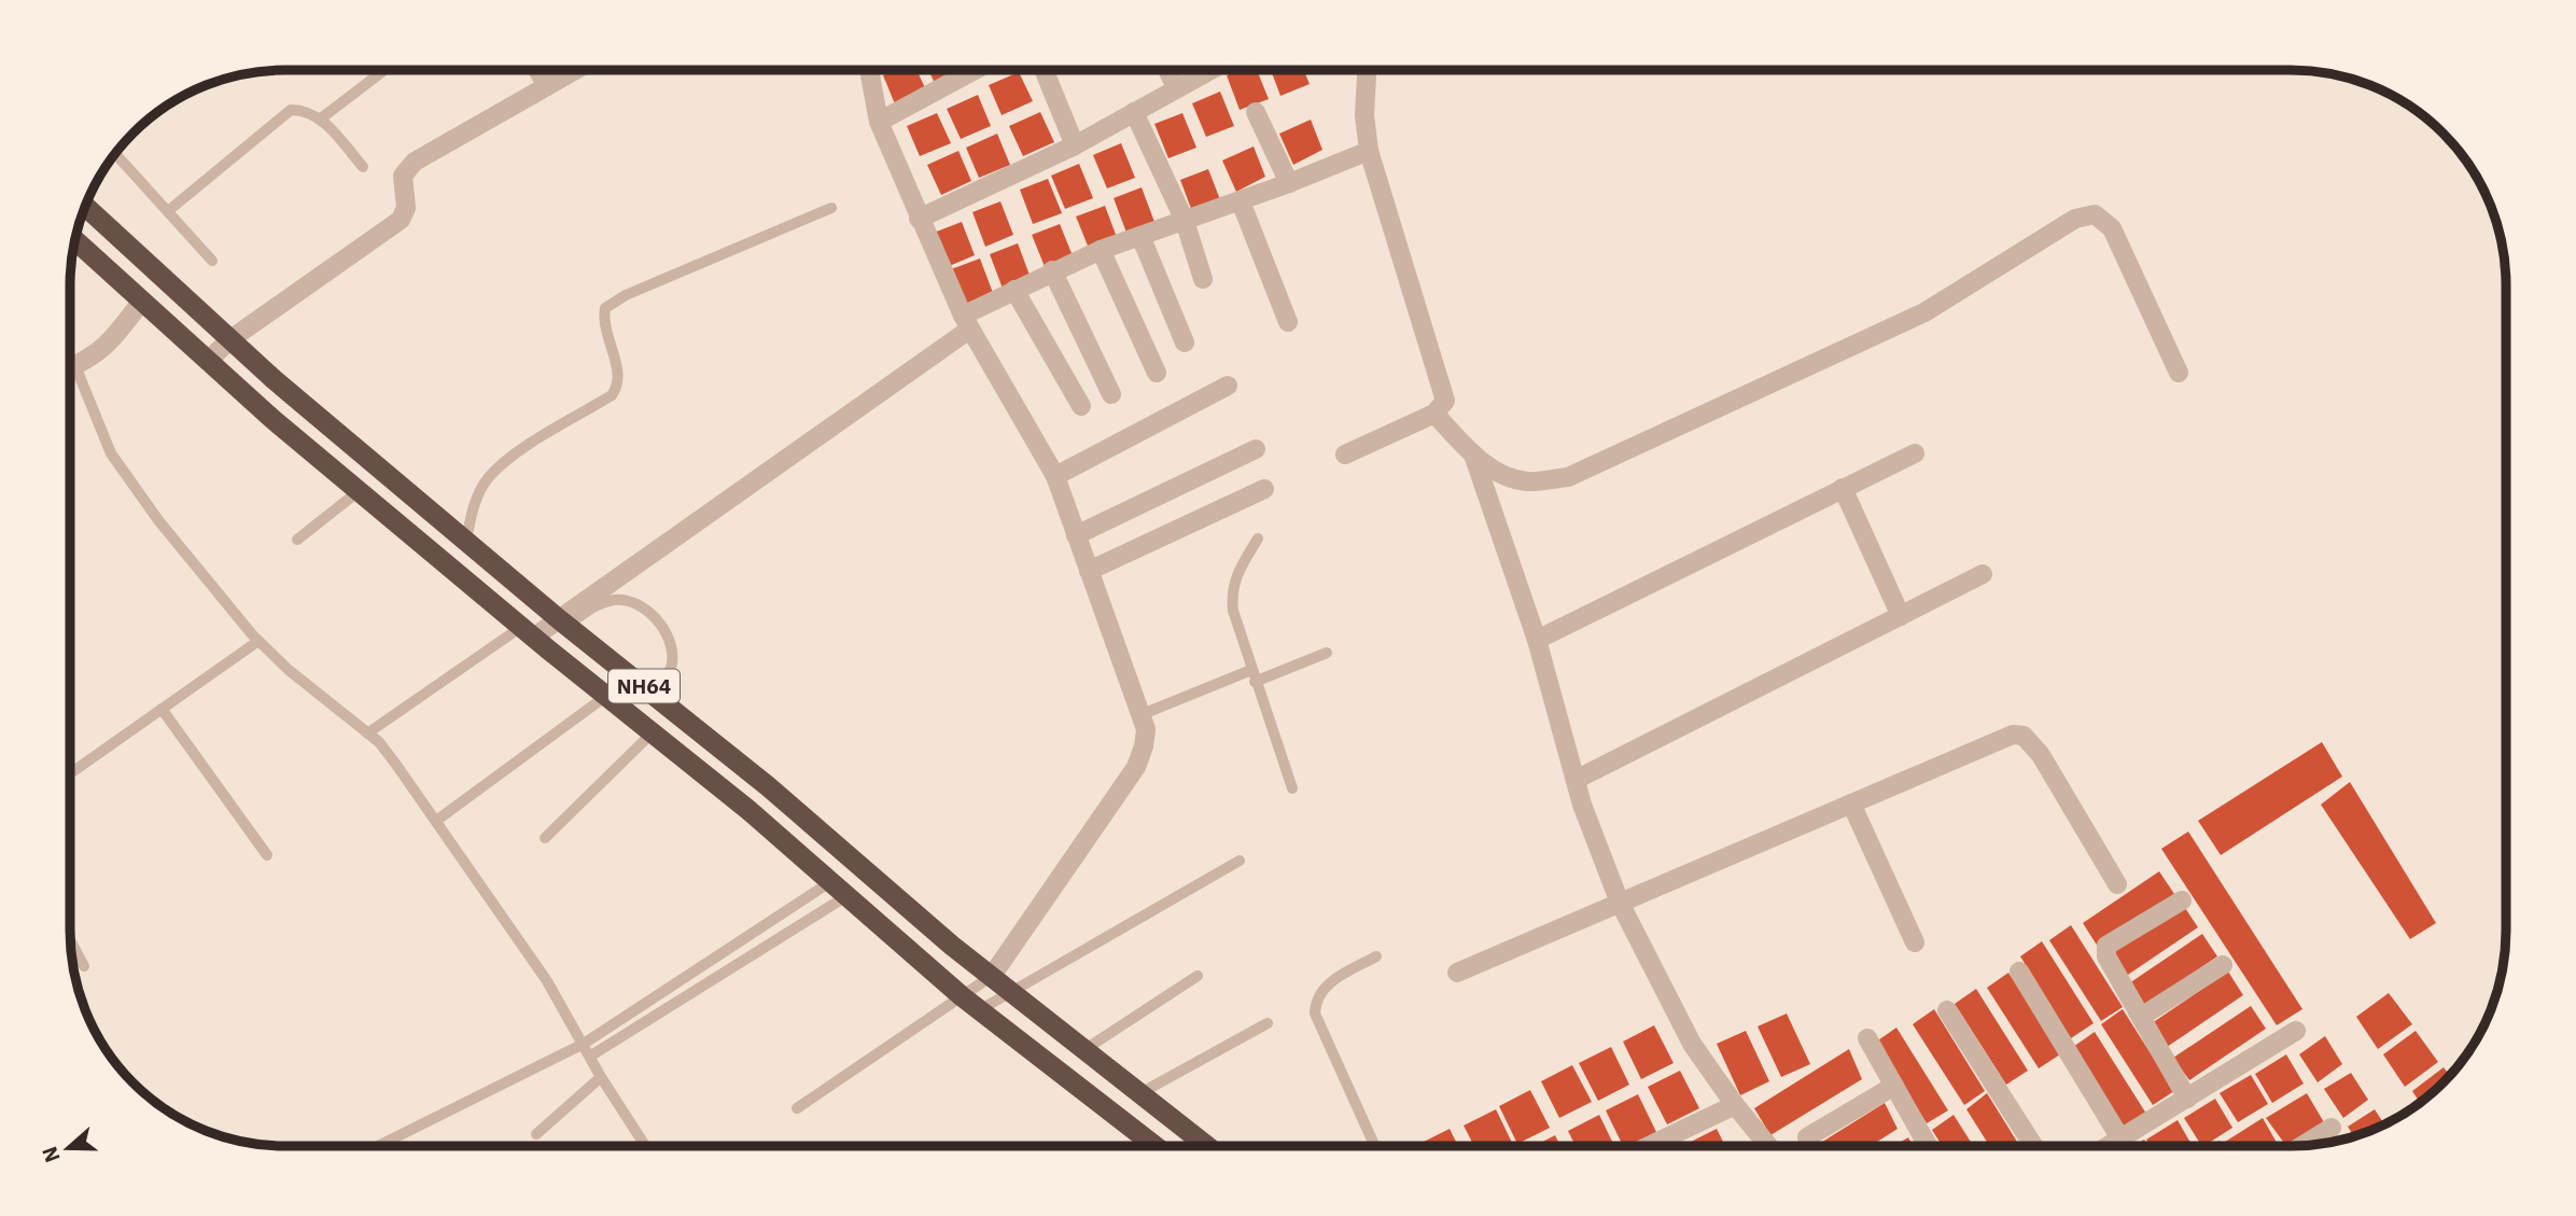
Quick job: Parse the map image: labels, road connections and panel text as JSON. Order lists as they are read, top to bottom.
{
  "streets": {
    "highway": ["NH64"]
  },
  "north": "left"
}
